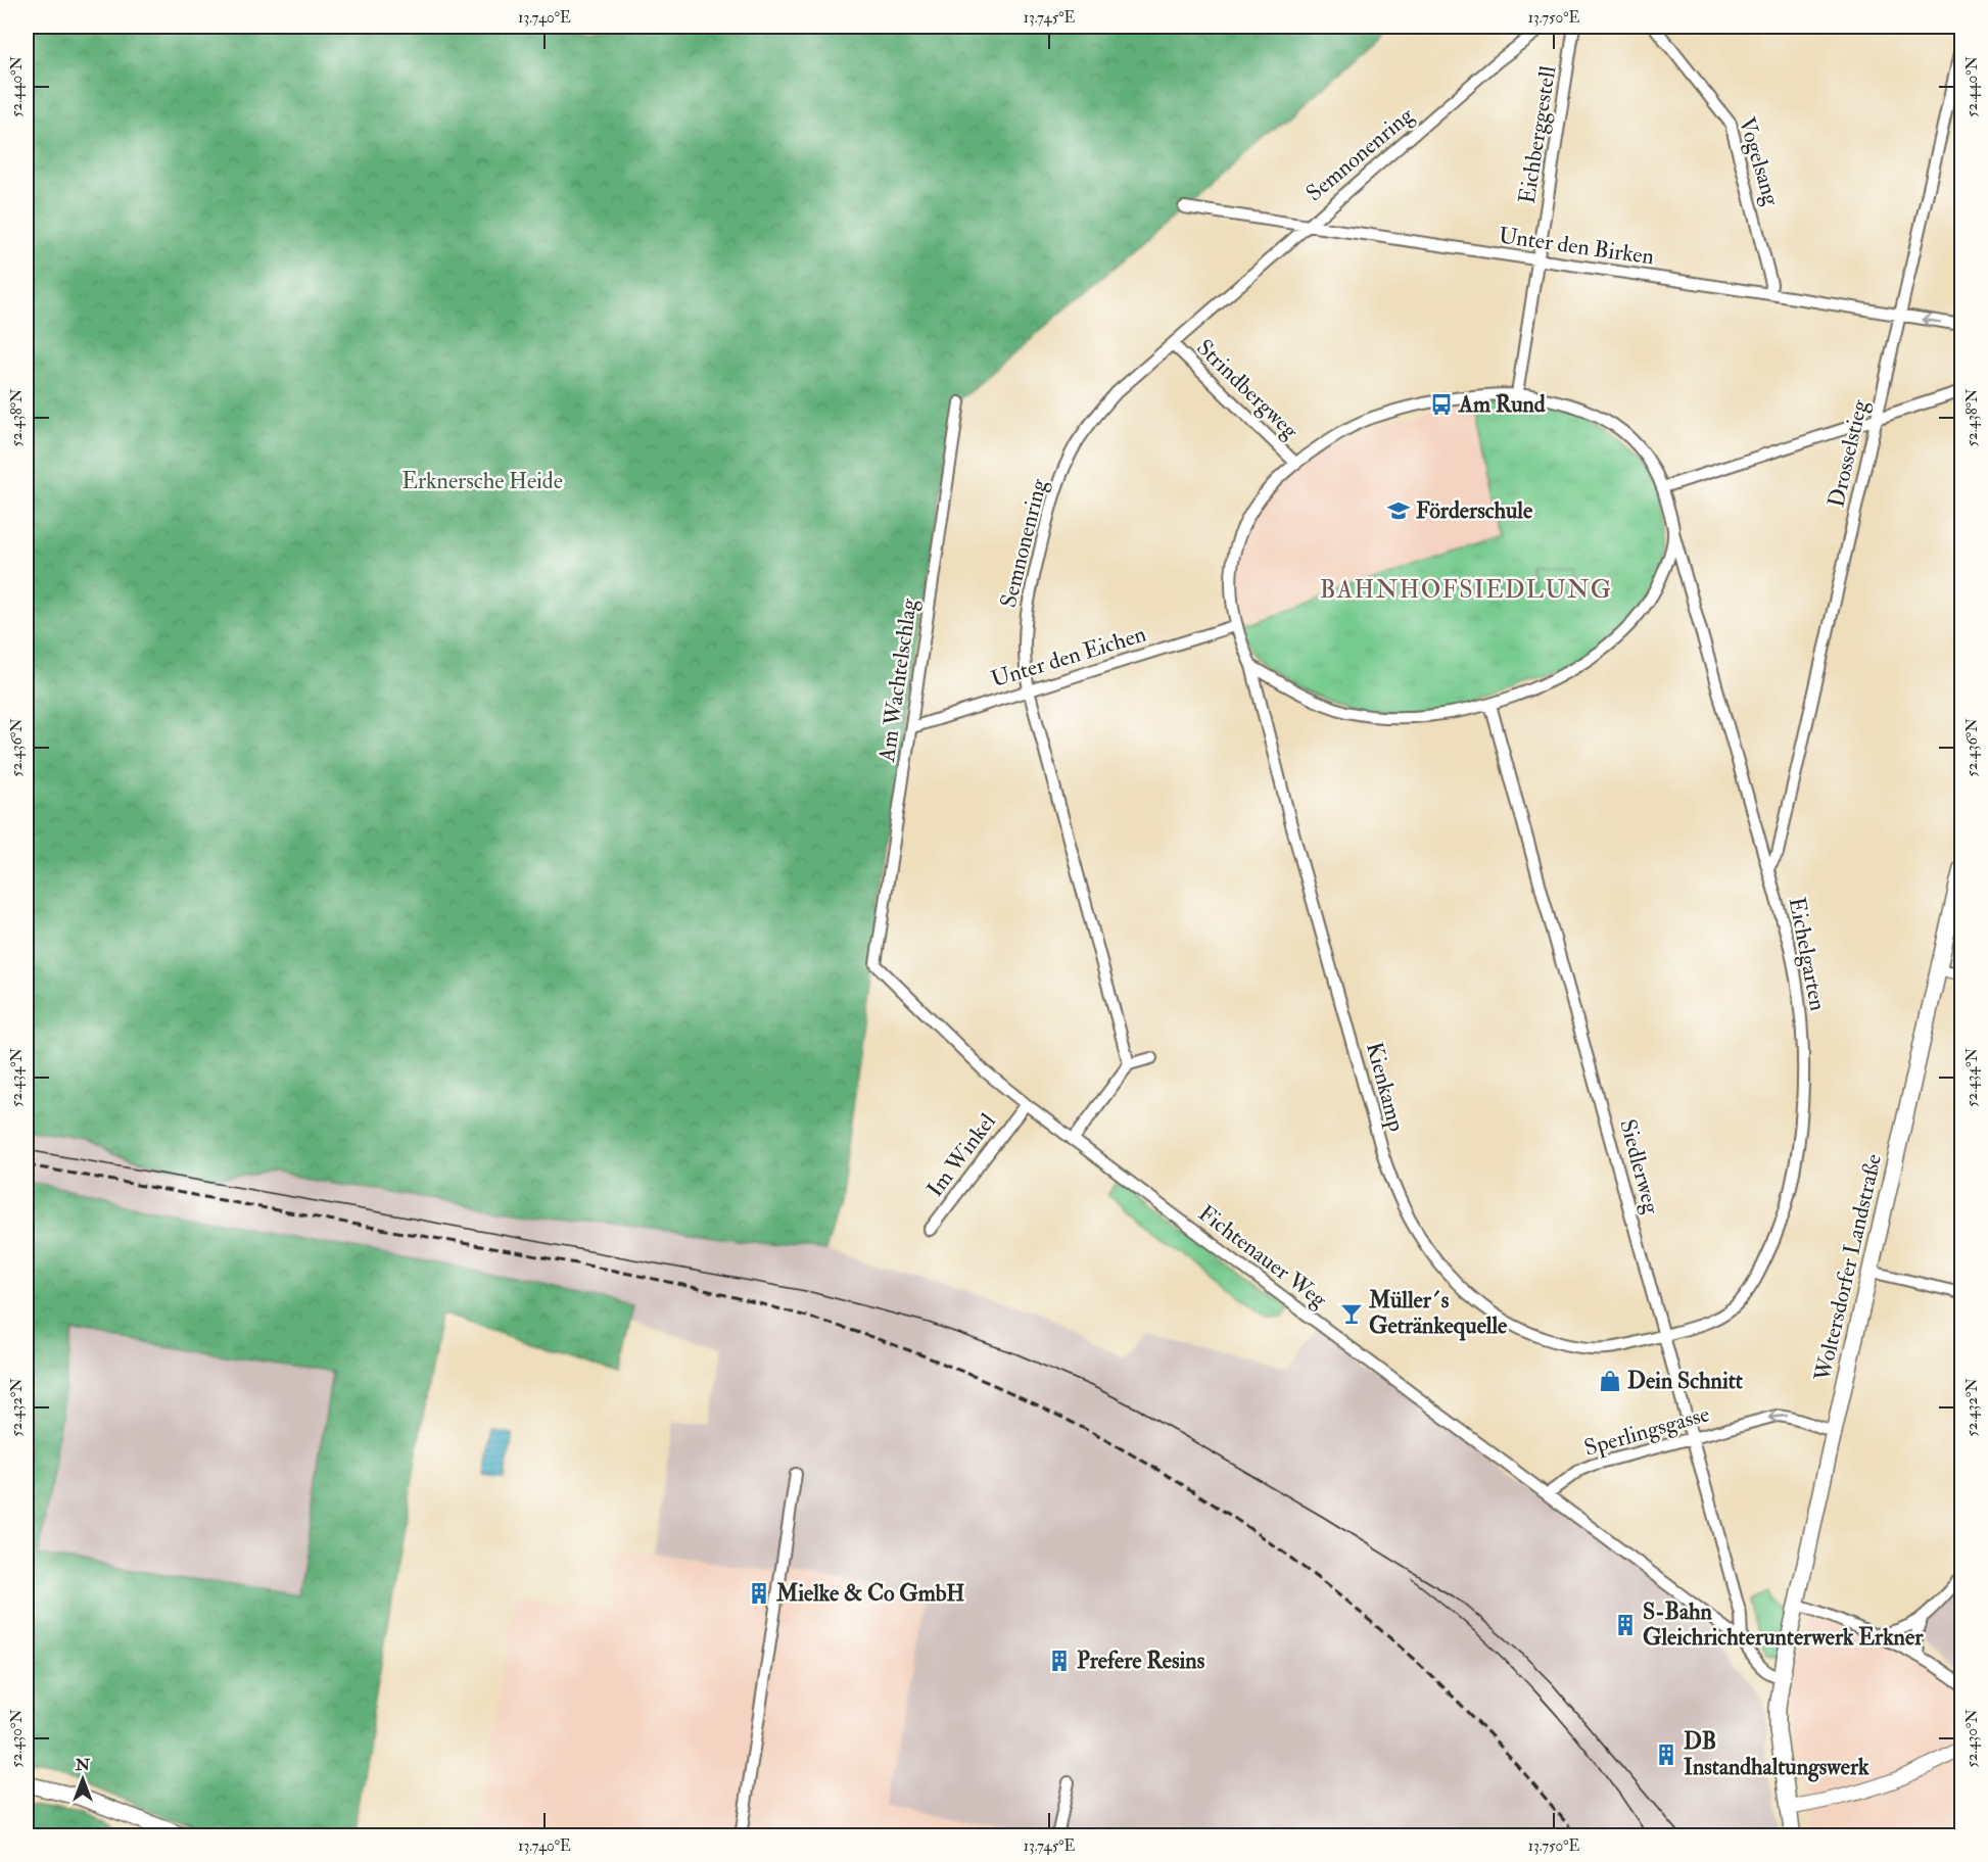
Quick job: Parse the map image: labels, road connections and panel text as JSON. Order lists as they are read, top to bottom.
{
  "streets": {
    "main road": ["Woltersdorfer Landstraße"],
    "street": [
      "Eichberggestell",
      "Semnonenring",
      "Vogelsang",
      "Unter den Birken",
      "Strindbergweg",
      "Drosselstieg",
      "Unter den Eichen",
      "Am Wachtelschlag",
      "Eichelgarten",
      "Kienkamp",
      "Im Winkel",
      "Siedlerweg",
      "Fichtenauer Weg",
      "Sperlingsgasse"
    ]
  },
  "crossings": [
    ["Eichberggestell", "Unter den Birken"],
    ["Semnonenring", "Unter den Birken"],
    ["Semnonenring", "Strindbergweg"],
    ["Semnonenring", "Unter den Eichen"],
    ["Vogelsang", "Unter den Birken"],
    ["Unter den Birken", "Drosselstieg"],
    ["Drosselstieg", "Eichelgarten"],
    ["Unter den Eichen", "Am Wachtelschlag"],
    ["Am Wachtelschlag", "Fichtenauer Weg"],
    ["Eichelgarten", "Kienkamp"],
    ["Eichelgarten", "Siedlerweg"],
    ["Kienkamp", "Siedlerweg"],
    ["Im Winkel", "Fichtenauer Weg"],
    ["Siedlerweg", "Fichtenauer Weg"],
    ["Siedlerweg", "Sperlingsgasse"],
    ["Fichtenauer Weg", "Woltersdorfer Landstraße"],
    ["Fichtenauer Weg", "Sperlingsgasse"],
    ["Woltersdorfer Landstraße", "Sperlingsgasse"]
  ],
  "one_way": ["Sperlingsgasse"],
  "districts": ["BAHNHOFSIEDLUNG"],
  "parks": ["Erknersche Heide"],
  "places": {
    "bus stop": ["Am Rund"],
    "school or university": ["Förderschule"],
    "bar": ["Müller´s Getränkequelle"],
    "shop": ["Dein Schnitt"],
    "building": [
      "Mielke & Co GmbH",
      "S-Bahn Gleichrichterunterwerk Erkner",
      "Prefere Resins",
      "DB Instandhaltungswerk"
    ]
  },
  "north": "top",
  "coordinates": [
    "13.740°E",
    "13.745°E",
    "13.750°E",
    "52.440°N",
    "52.438°N",
    "52.436°N",
    "52.434°N",
    "52.432°N",
    "52.430°N"
  ]
}
